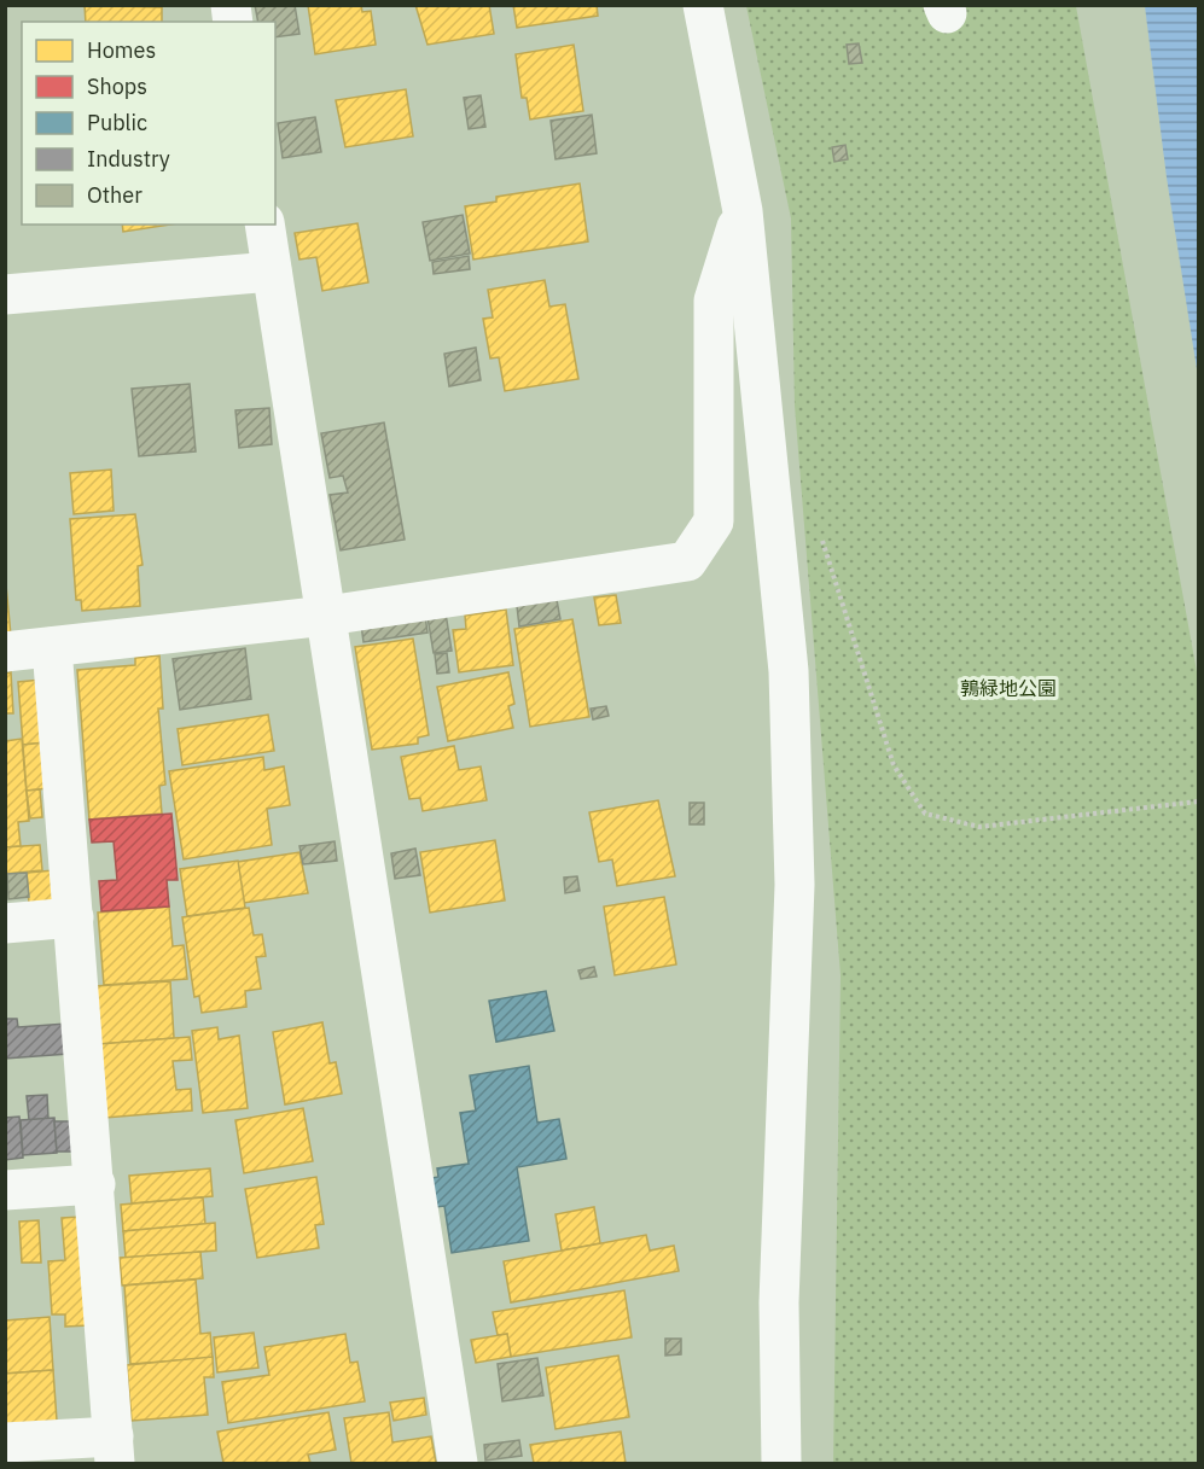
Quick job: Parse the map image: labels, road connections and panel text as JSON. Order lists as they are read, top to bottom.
{
  "parks": ["鶉緑地公園"],
  "legend": [
    "Homes",
    "Shops",
    "Public",
    "Industry",
    "Other"
  ]
}
